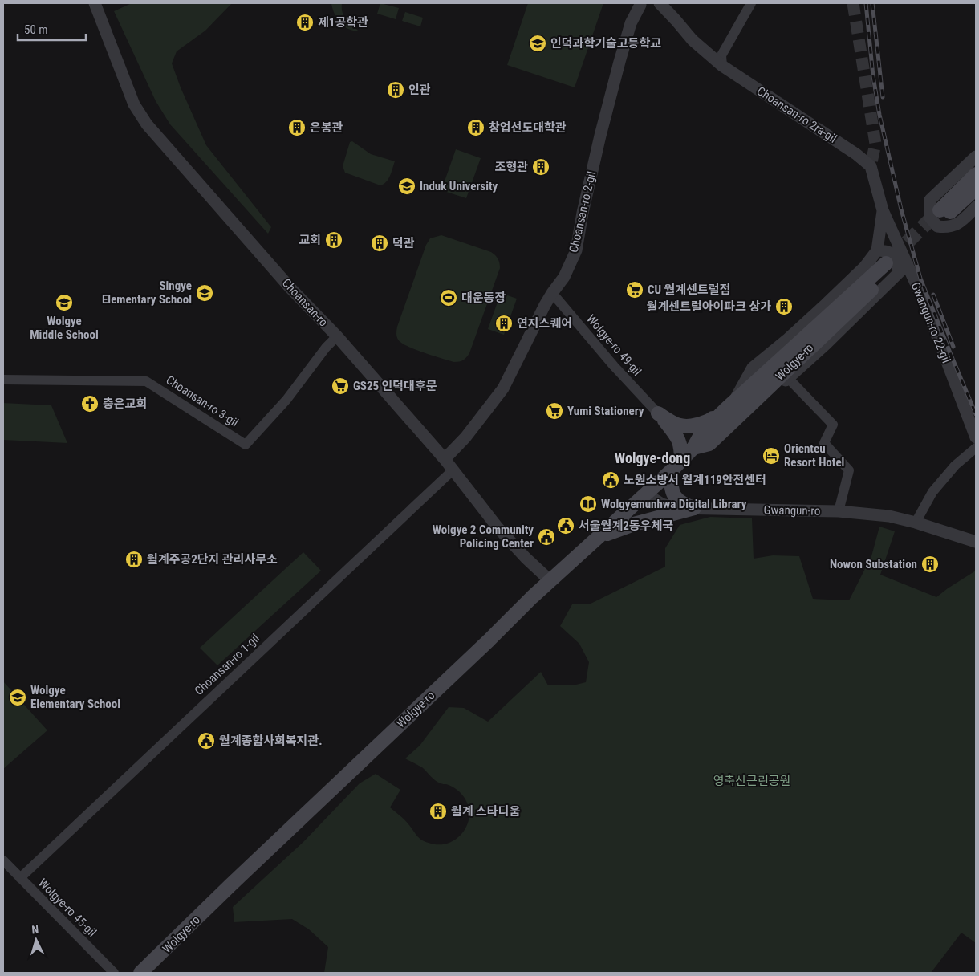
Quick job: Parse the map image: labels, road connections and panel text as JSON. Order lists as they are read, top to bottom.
{
  "streets": {
    "main road": ["Wolgye-ro"],
    "street": [
      "Choansan-ro 2ra-gil",
      "Choansan-ro 2-gil",
      "Choansan-ro",
      "Gwangun-ro 22-gil",
      "Wolgye-ro 49-gil",
      "Choansan-ro 3-gil",
      "Gwangun-ro",
      "Choansan-ro 1-gil",
      "Wolgye-ro 45-gil"
    ]
  },
  "crossings": [
    ["Choansan-ro 2ra-gil", "Gwangun-ro 22-gil"],
    ["Choansan-ro 2-gil", "Choansan-ro"],
    ["Choansan-ro 2-gil", "Wolgye-ro 49-gil"],
    ["Choansan-ro", "Wolgye-ro"],
    ["Choansan-ro", "Choansan-ro 3-gil"],
    ["Choansan-ro", "Choansan-ro 1-gil"],
    ["Wolgye-ro", "Gwangun-ro"],
    ["Choansan-ro 1-gil", "Wolgye-ro 45-gil"]
  ],
  "districts": ["Wolgye-dong"],
  "parks": ["영축산근린공원"],
  "places": {
    "building": [
      "제1공학관",
      "인관",
      "은봉관",
      "창업선도대학관",
      "조형관",
      "교회",
      "덕관",
      "월계센트럴아이파크 상가",
      "연지스퀘어",
      "월계주공2단지 관리사무소",
      "Nowon Substation",
      "월계 스타디움"
    ],
    "school or university": [
      "인덕과학기술고등학교",
      "Induk University",
      "Singye Elementary School",
      "Wolgye Middle School",
      "Wolgye Elementary School"
    ],
    "supermarket": ["CU 월계센트럴점", "GS25 인덕대후문", "Yumi Stationery"],
    "sports": ["대운동장"],
    "church": ["충은교회"],
    "hotel": ["Orienteu Resort Hotel"],
    "public building": [
      "노원소방서 월계119안전센터",
      "서울월계2동우체국",
      "Wolgye 2 Community Policing Center",
      "월계종합사회복지관."
    ],
    "library": ["Wolgyemunhwa Digital Library"]
  },
  "scale_bar": "50 m",
  "north": "top"
}
